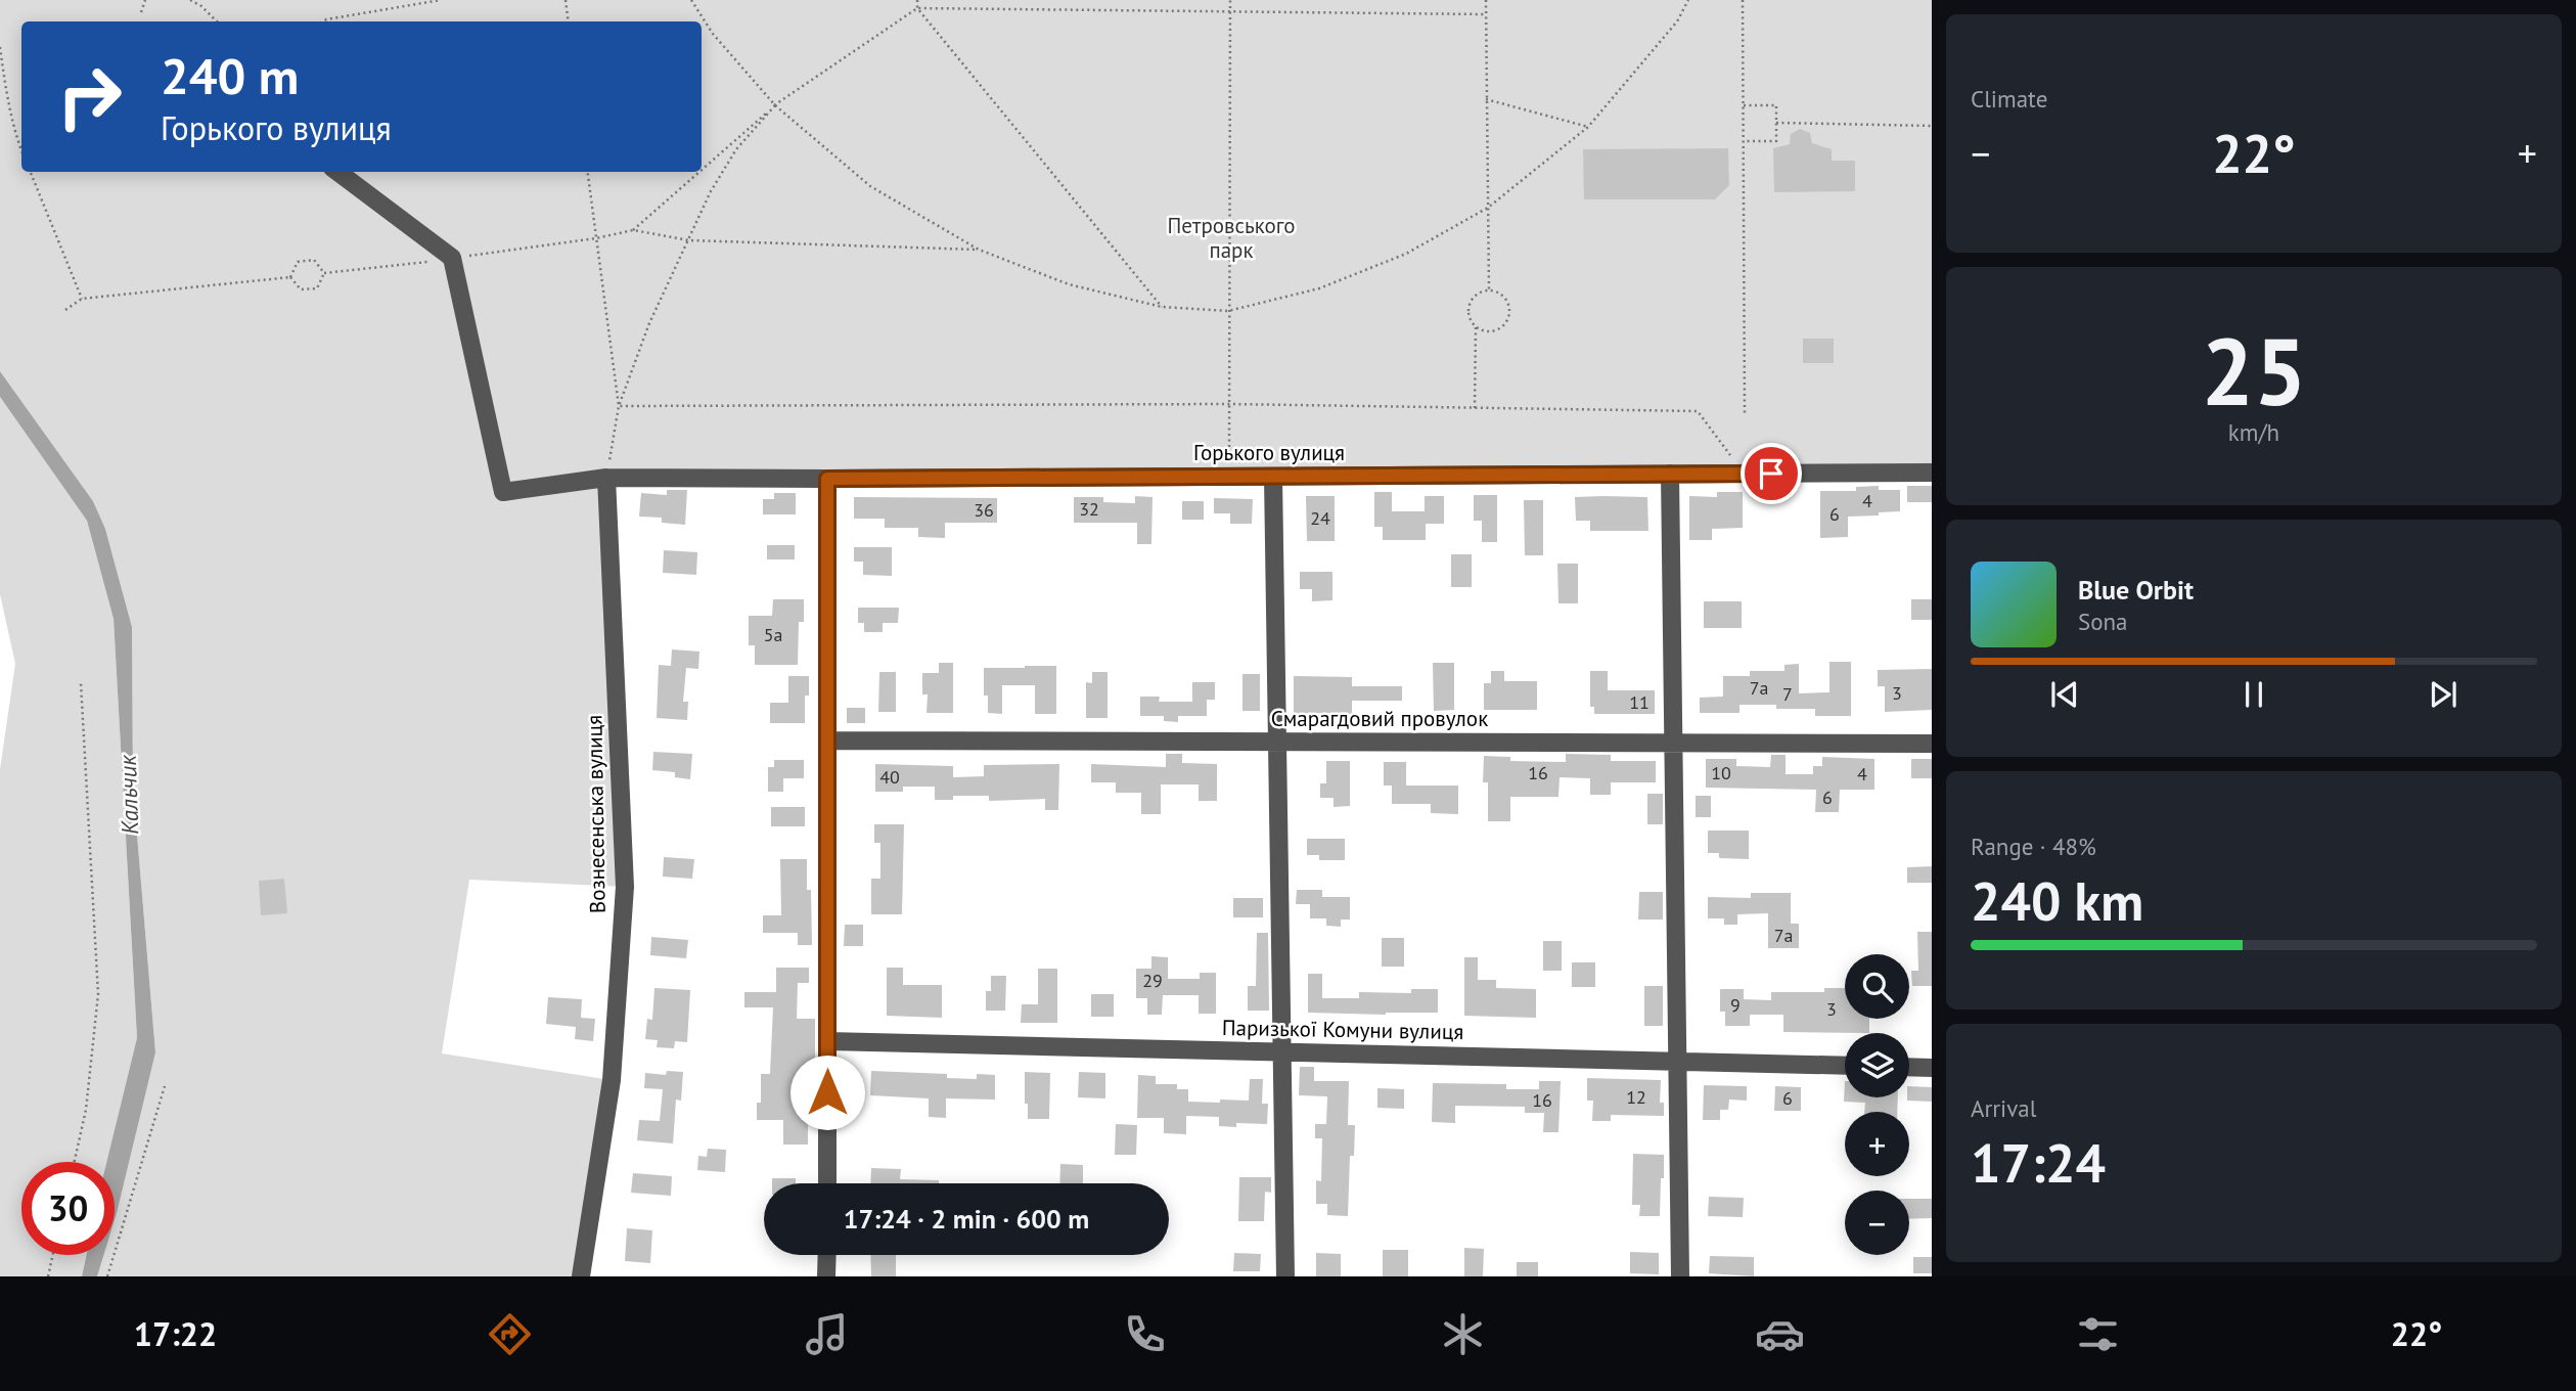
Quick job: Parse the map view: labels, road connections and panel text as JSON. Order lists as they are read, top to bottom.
{
  "streets": {
    "street": [
      "Горького вулиця",
      "Смарагдовий провулок",
      "Вознесенська вулиця",
      "Паризької Комуни вулиця"
    ]
  },
  "crossings": [
    ["Горького вулиця", "Вознесенська вулиця"]
  ],
  "water": ["Кальчик"],
  "parks": ["Петровського парк"],
  "house_numbers": [
    "4",
    "32",
    "36",
    "6",
    "24",
    "5а",
    "7а",
    "3",
    "7",
    "11",
    "16",
    "10",
    "4",
    "40",
    "6",
    "7а",
    "29",
    "9",
    "3",
    "12",
    "6",
    "16"
  ],
  "page": {
    "tile": [
      "Climate",
      ["25", "km/h"],
      ["Range · 48%", "240 km"],
      ["Arrival", "17:24"]
    ],
    "turn": ["240 m", "Горького вулиця"],
    "heat": ["−", "22°", "+"],
    "song": ["Blue Orbit", "Sona"],
    "map_buttons": ["+", "−"],
    "limit": "30",
    "trip": "17:24 · 2 min · 600 m",
    "tabs": ["17:22", "22°"]
  }
}
